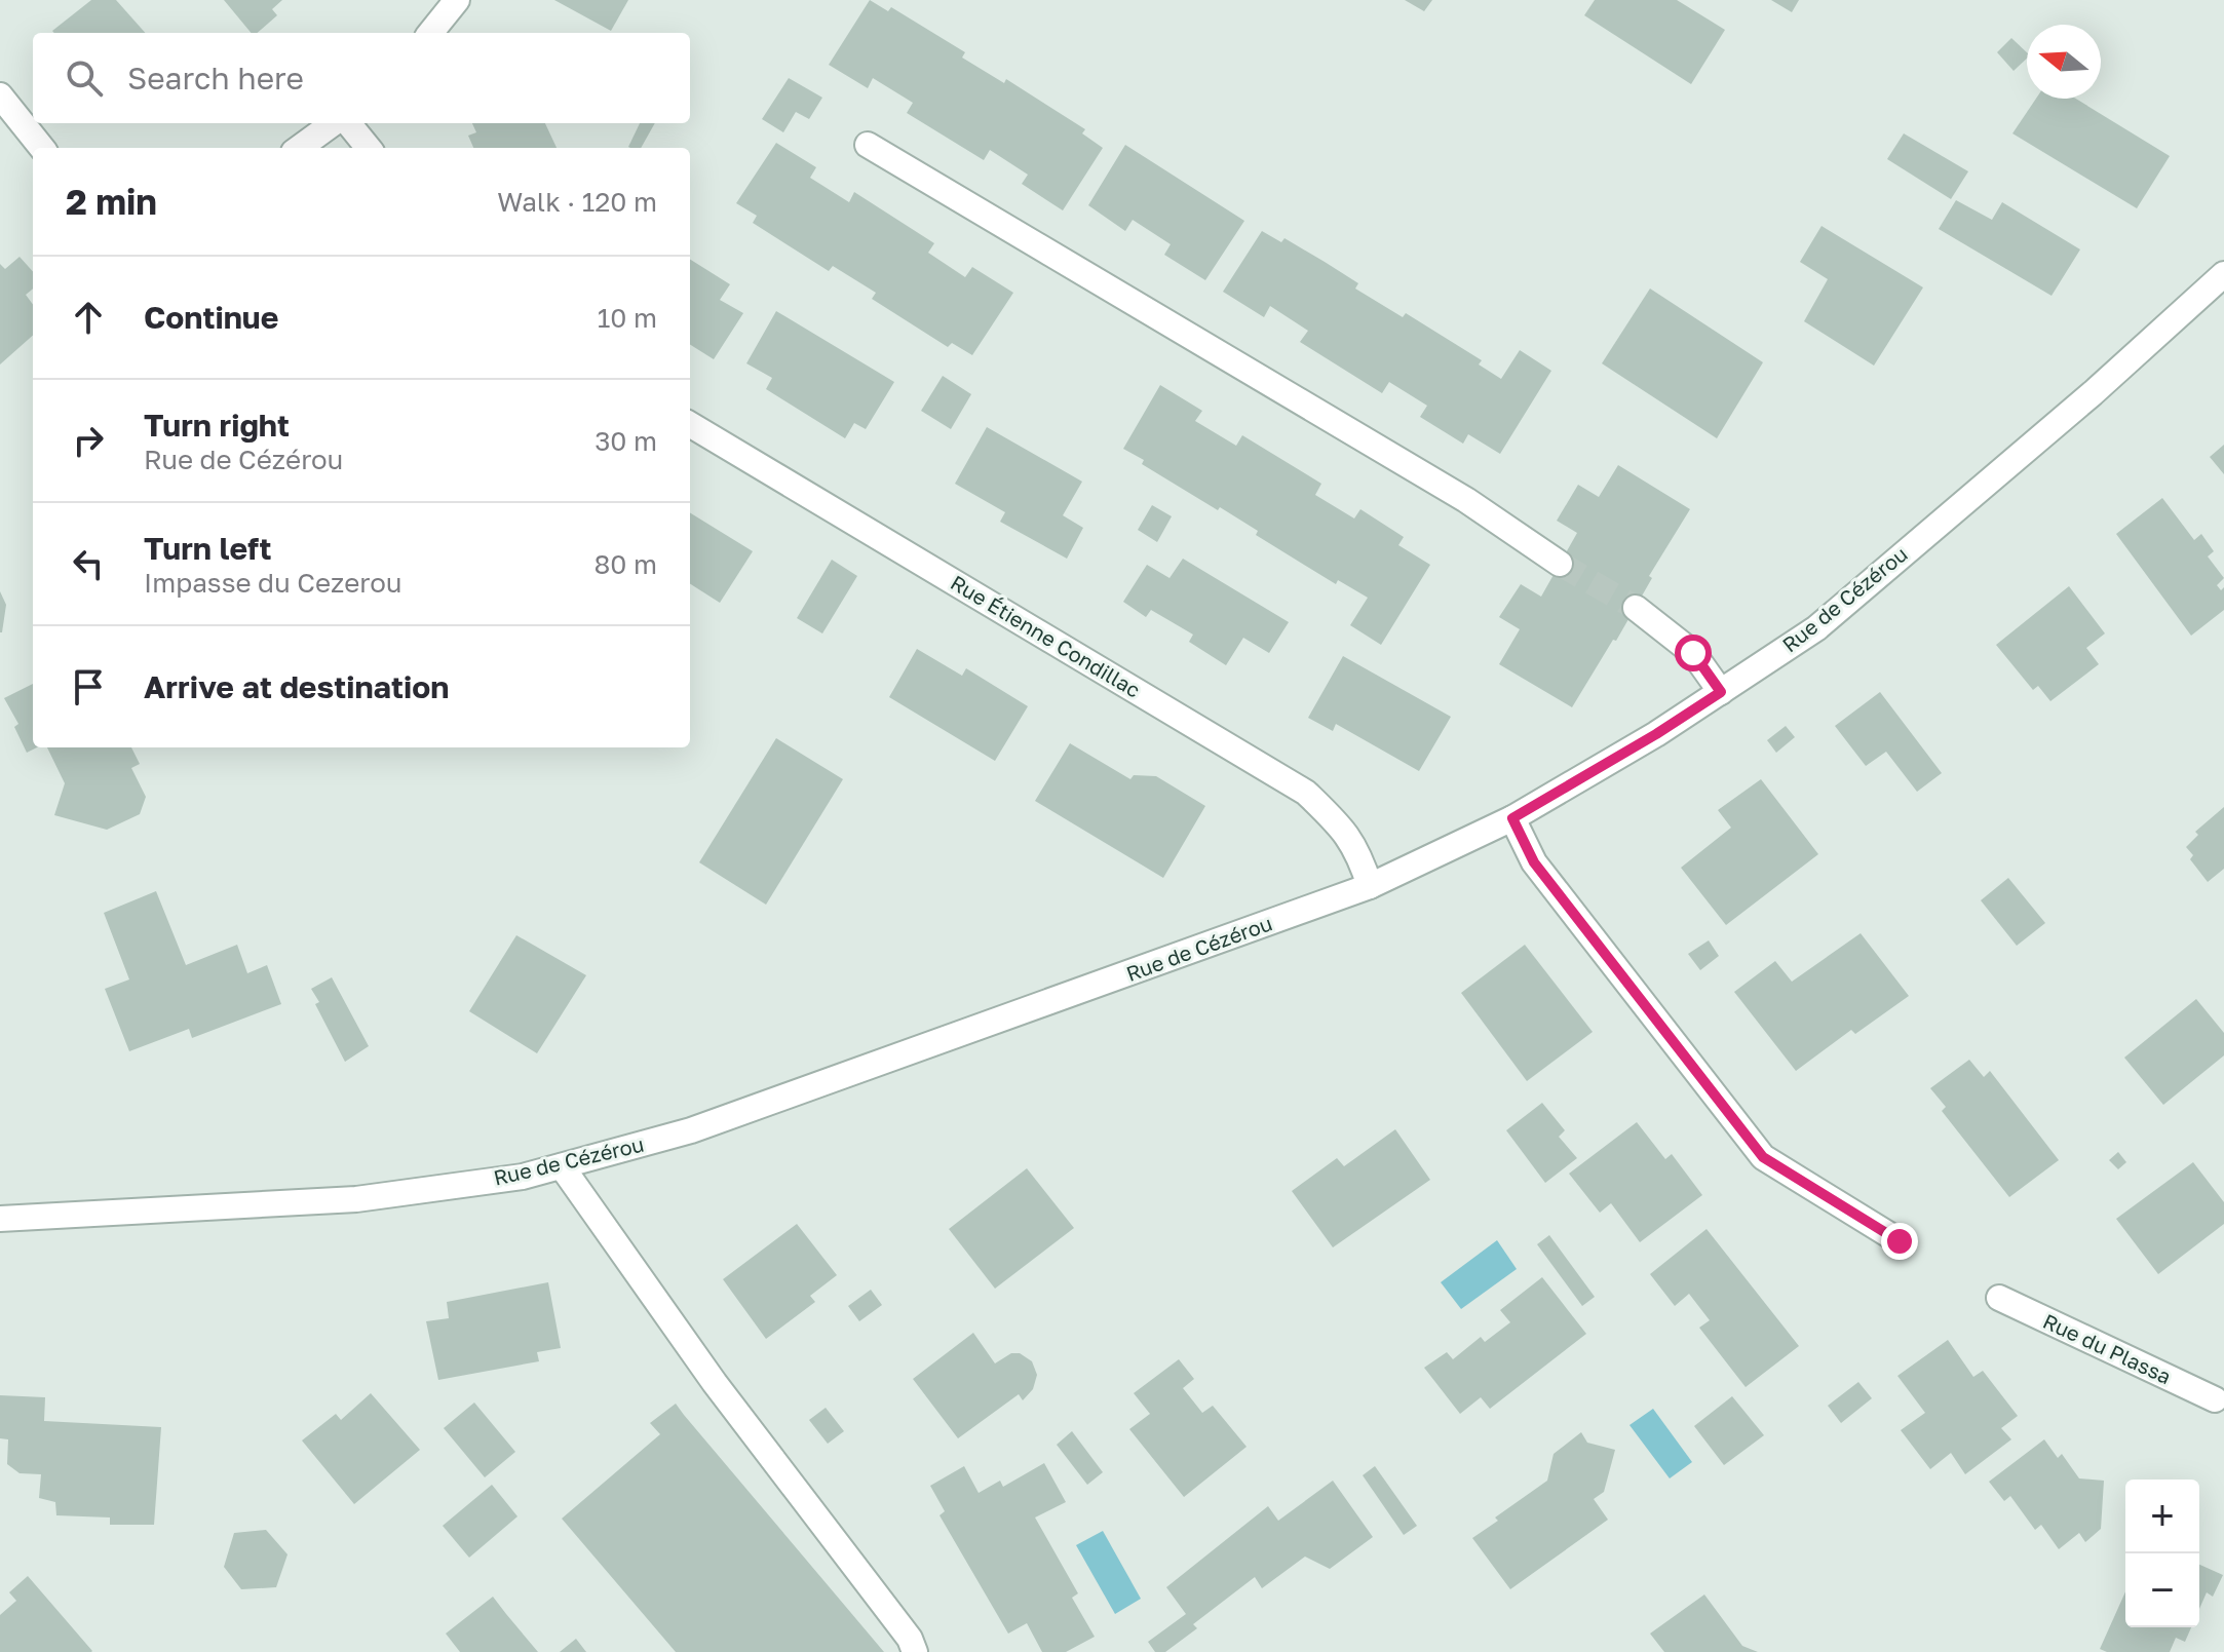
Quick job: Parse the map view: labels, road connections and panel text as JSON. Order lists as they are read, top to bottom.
{
  "streets": {
    "street": ["Rue de Cézérou", "Rue Étienne Condillac", "Rue du Plassa"]
  },
  "crossings": [
    ["Rue de Cézérou", "Rue Étienne Condillac"]
  ],
  "north": "left",
  "page": {
    "search": "Search here",
    "heading": ["2 min", "Walk · 120 m"],
    "list": [
      ["Continue", "10 m"],
      ["Turn right", "Rue de Cézérou", "30 m"],
      ["Turn left", "Impasse du Cezerou", "80 m"],
      "Arrive at destination"
    ],
    "map_buttons": ["+", "−"]
  }
}
